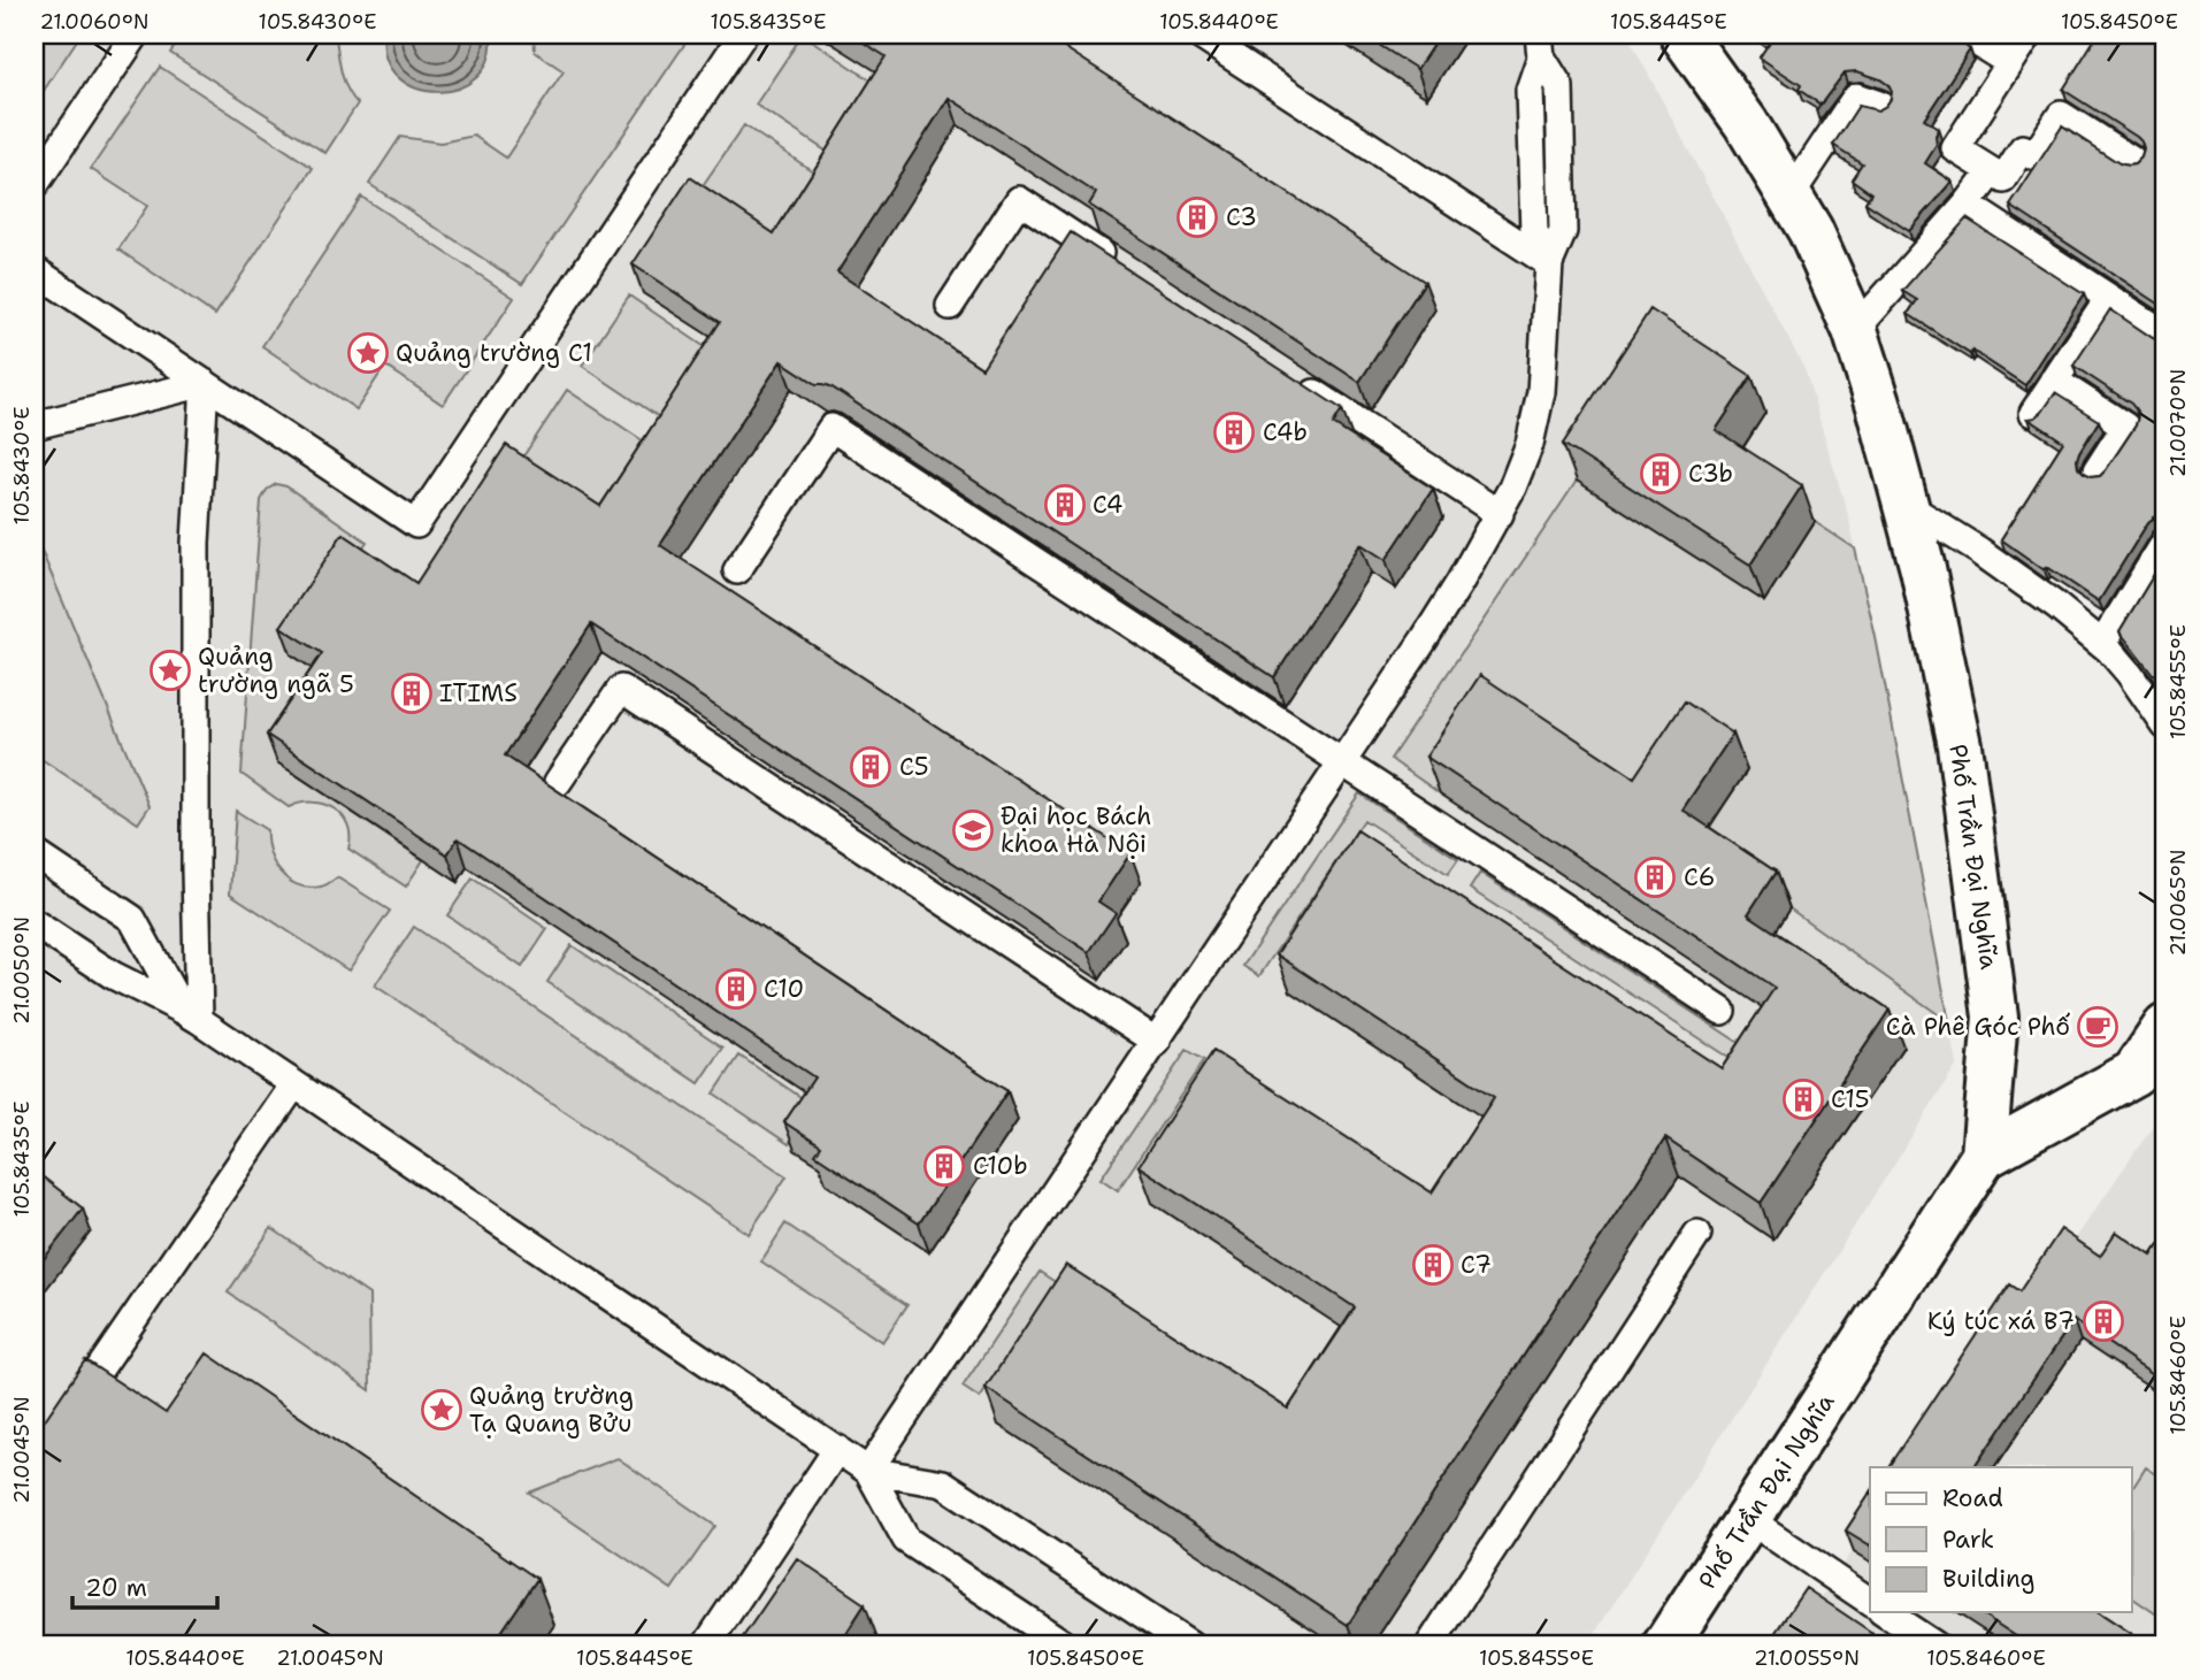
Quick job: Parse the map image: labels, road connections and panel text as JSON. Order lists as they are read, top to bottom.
{
  "streets": {
    "street": ["Phố Trần Đại Nghĩa"]
  },
  "places": {
    "building": [
      "C3",
      "C4b",
      "C3b",
      "C4",
      "ITIMS",
      "C5",
      "C6",
      "C10",
      "C15",
      "C10b",
      "C7",
      "Ký túc xá B7"
    ],
    "place": ["Quảng trường C1", "Quảng trường ngã 5", "Quảng trường Tạ Quang Bửu"],
    "school or university": ["Đại học Bách khoa Hà Nội"],
    "cafe": ["Cà Phê Góc Phố"]
  },
  "legend": ["Road", "Park", "Building"],
  "scale_bar": "20 m",
  "coordinates": [
    "21.0060°N",
    "105.8430°E",
    "105.8435°E",
    "105.8440°E",
    "105.8445°E",
    "105.8450°E",
    "21.0070°N",
    "105.8455°E",
    "21.0065°N",
    "21.0050°N",
    "105.8460°E",
    "21.0045°N",
    "21.0055°N"
  ]
}
